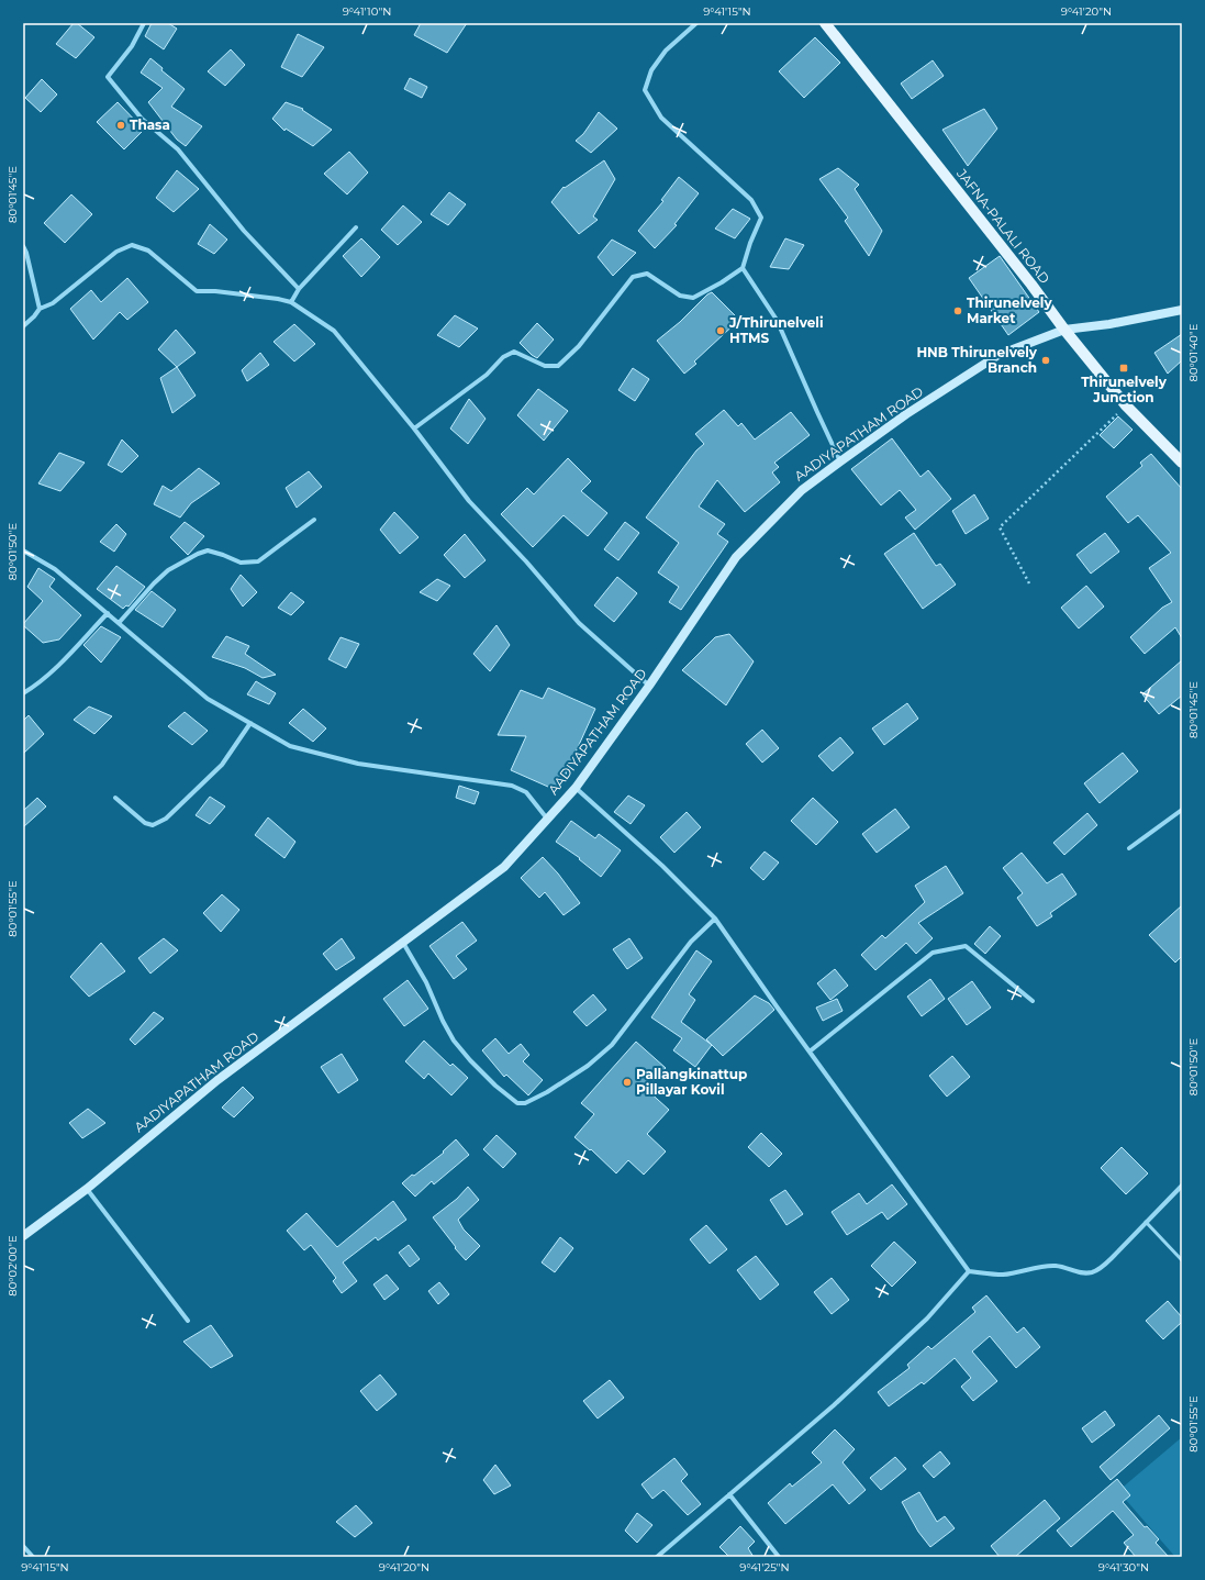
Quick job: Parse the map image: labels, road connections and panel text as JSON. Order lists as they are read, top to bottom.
{
  "streets": {
    "main road": ["JAFNA-PALALI ROAD"],
    "street": ["AADIYAPATHAM ROAD"]
  },
  "crossings": [
    ["JAFNA-PALALI ROAD", "AADIYAPATHAM ROAD"]
  ],
  "places": {
    "other": [
      "Thasa",
      "Thirunelvely Market",
      "J/Thirunelveli HTMS",
      "HNB Thirunelvely Branch",
      "Pallangkinattup Pillayar Kovil"
    ],
    "transit": ["Thirunelvely Junction"]
  },
  "coordinates": [
    "9°41'10\"N",
    "9°41'15\"N",
    "9°41'20\"N",
    "80°01'45\"E",
    "80°01'40\"E",
    "80°01'50\"E",
    "80°01'55\"E",
    "80°02'00\"E",
    "9°41'25\"N",
    "9°41'30\"N"
  ]
}
